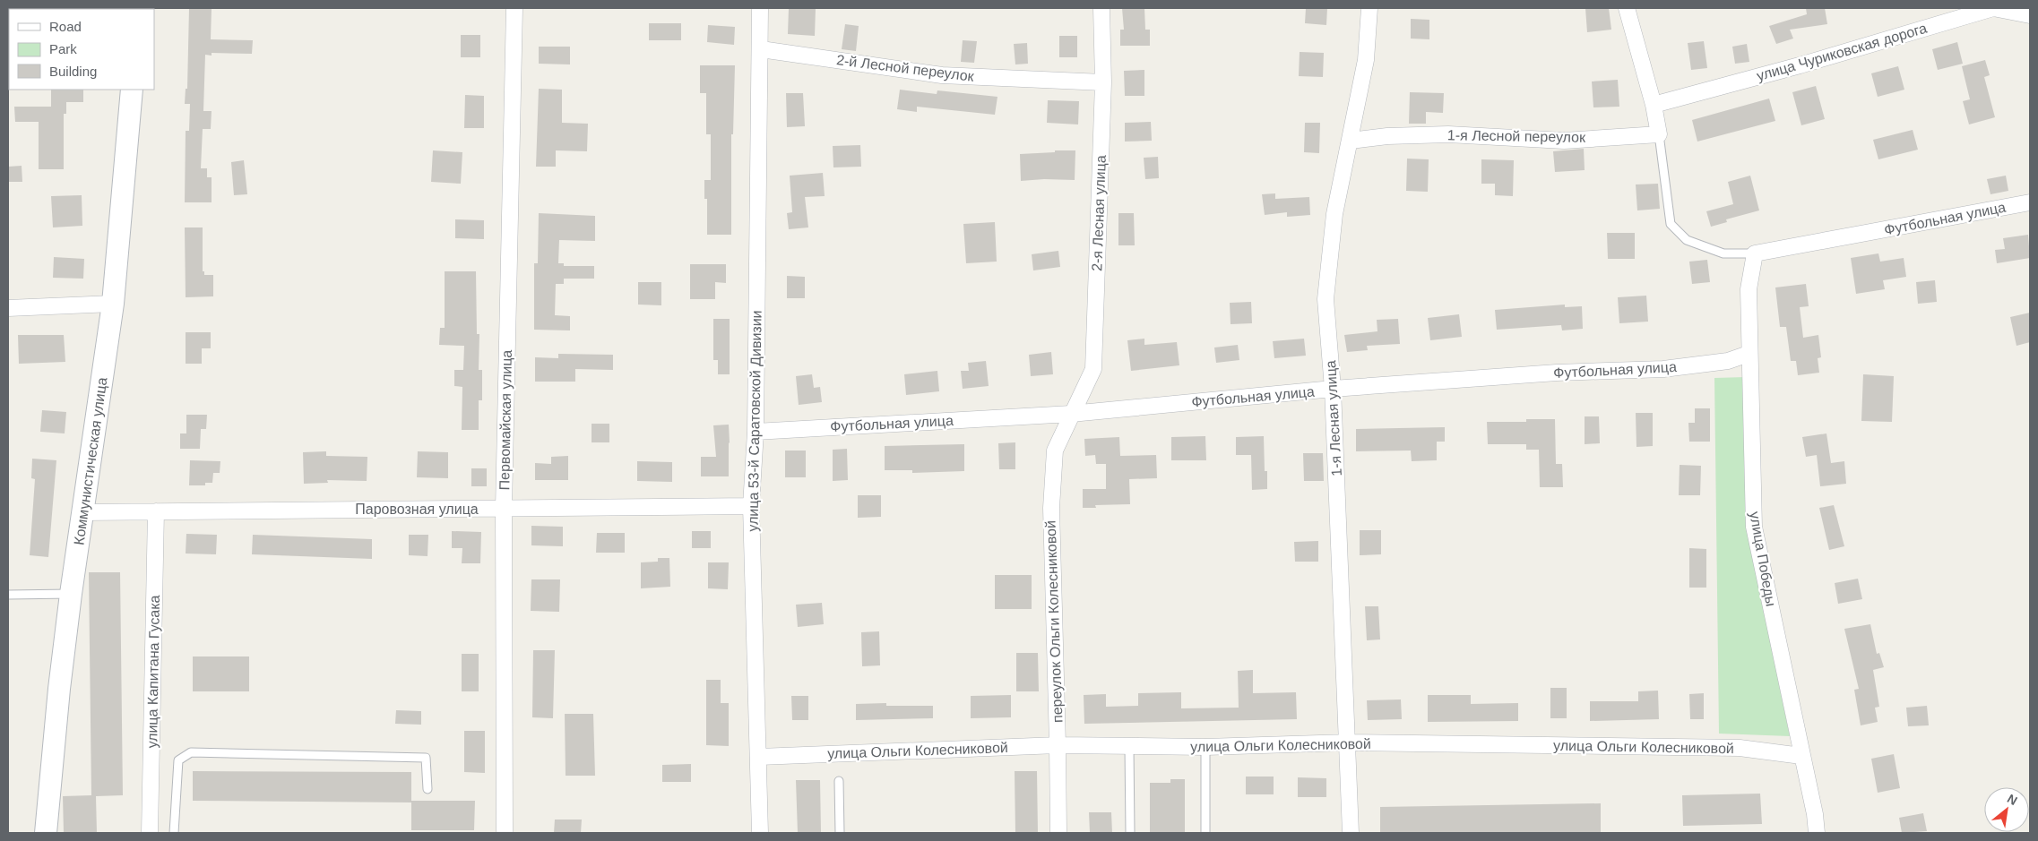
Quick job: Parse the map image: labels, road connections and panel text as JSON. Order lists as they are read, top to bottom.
{
  "streets": {
    "main road": ["Коммунистическая улица"],
    "street": [
      "улица Чуриковская дорога",
      "2-й Лесной переулок",
      "1-я Лесной переулок",
      "2-я Лесная улица",
      "Футбольная улица",
      "1-я Лесная улица",
      "Первомайская улица",
      "улица 53-й Саратовской Дивизии",
      "Паровозная улица",
      "улица Победы",
      "переулок Ольги Колесниковой",
      "улица Капитана Гусака",
      "улица Ольги Колесниковой"
    ]
  },
  "crossings": [
    ["2-й Лесной переулок", "2-я Лесная улица"],
    ["2-й Лесной переулок", "улица 53-й Саратовской Дивизии"],
    ["1-я Лесной переулок", "1-я Лесная улица"],
    ["2-я Лесная улица", "Футбольная улица"],
    ["2-я Лесная улица", "переулок Ольги Колесниковой"],
    ["Футбольная улица", "1-я Лесная улица"],
    ["Футбольная улица", "улица 53-й Саратовской Дивизии"],
    ["Футбольная улица", "улица Победы"],
    ["Футбольная улица", "переулок Ольги Колесниковой"],
    ["1-я Лесная улица", "улица Ольги Колесниковой"],
    ["Первомайская улица", "Паровозная улица"],
    ["улица 53-й Саратовской Дивизии", "Паровозная улица"],
    ["улица 53-й Саратовской Дивизии", "улица Ольги Колесниковой"],
    ["Коммунистическая улица", "Паровозная улица"],
    ["Паровозная улица", "улица Капитана Гусака"],
    ["улица Победы", "улица Ольги Колесниковой"],
    ["переулок Ольги Колесниковой", "улица Ольги Колесниковой"]
  ],
  "legend": ["Road", "Park", "Building"],
  "north": "top right"
}
